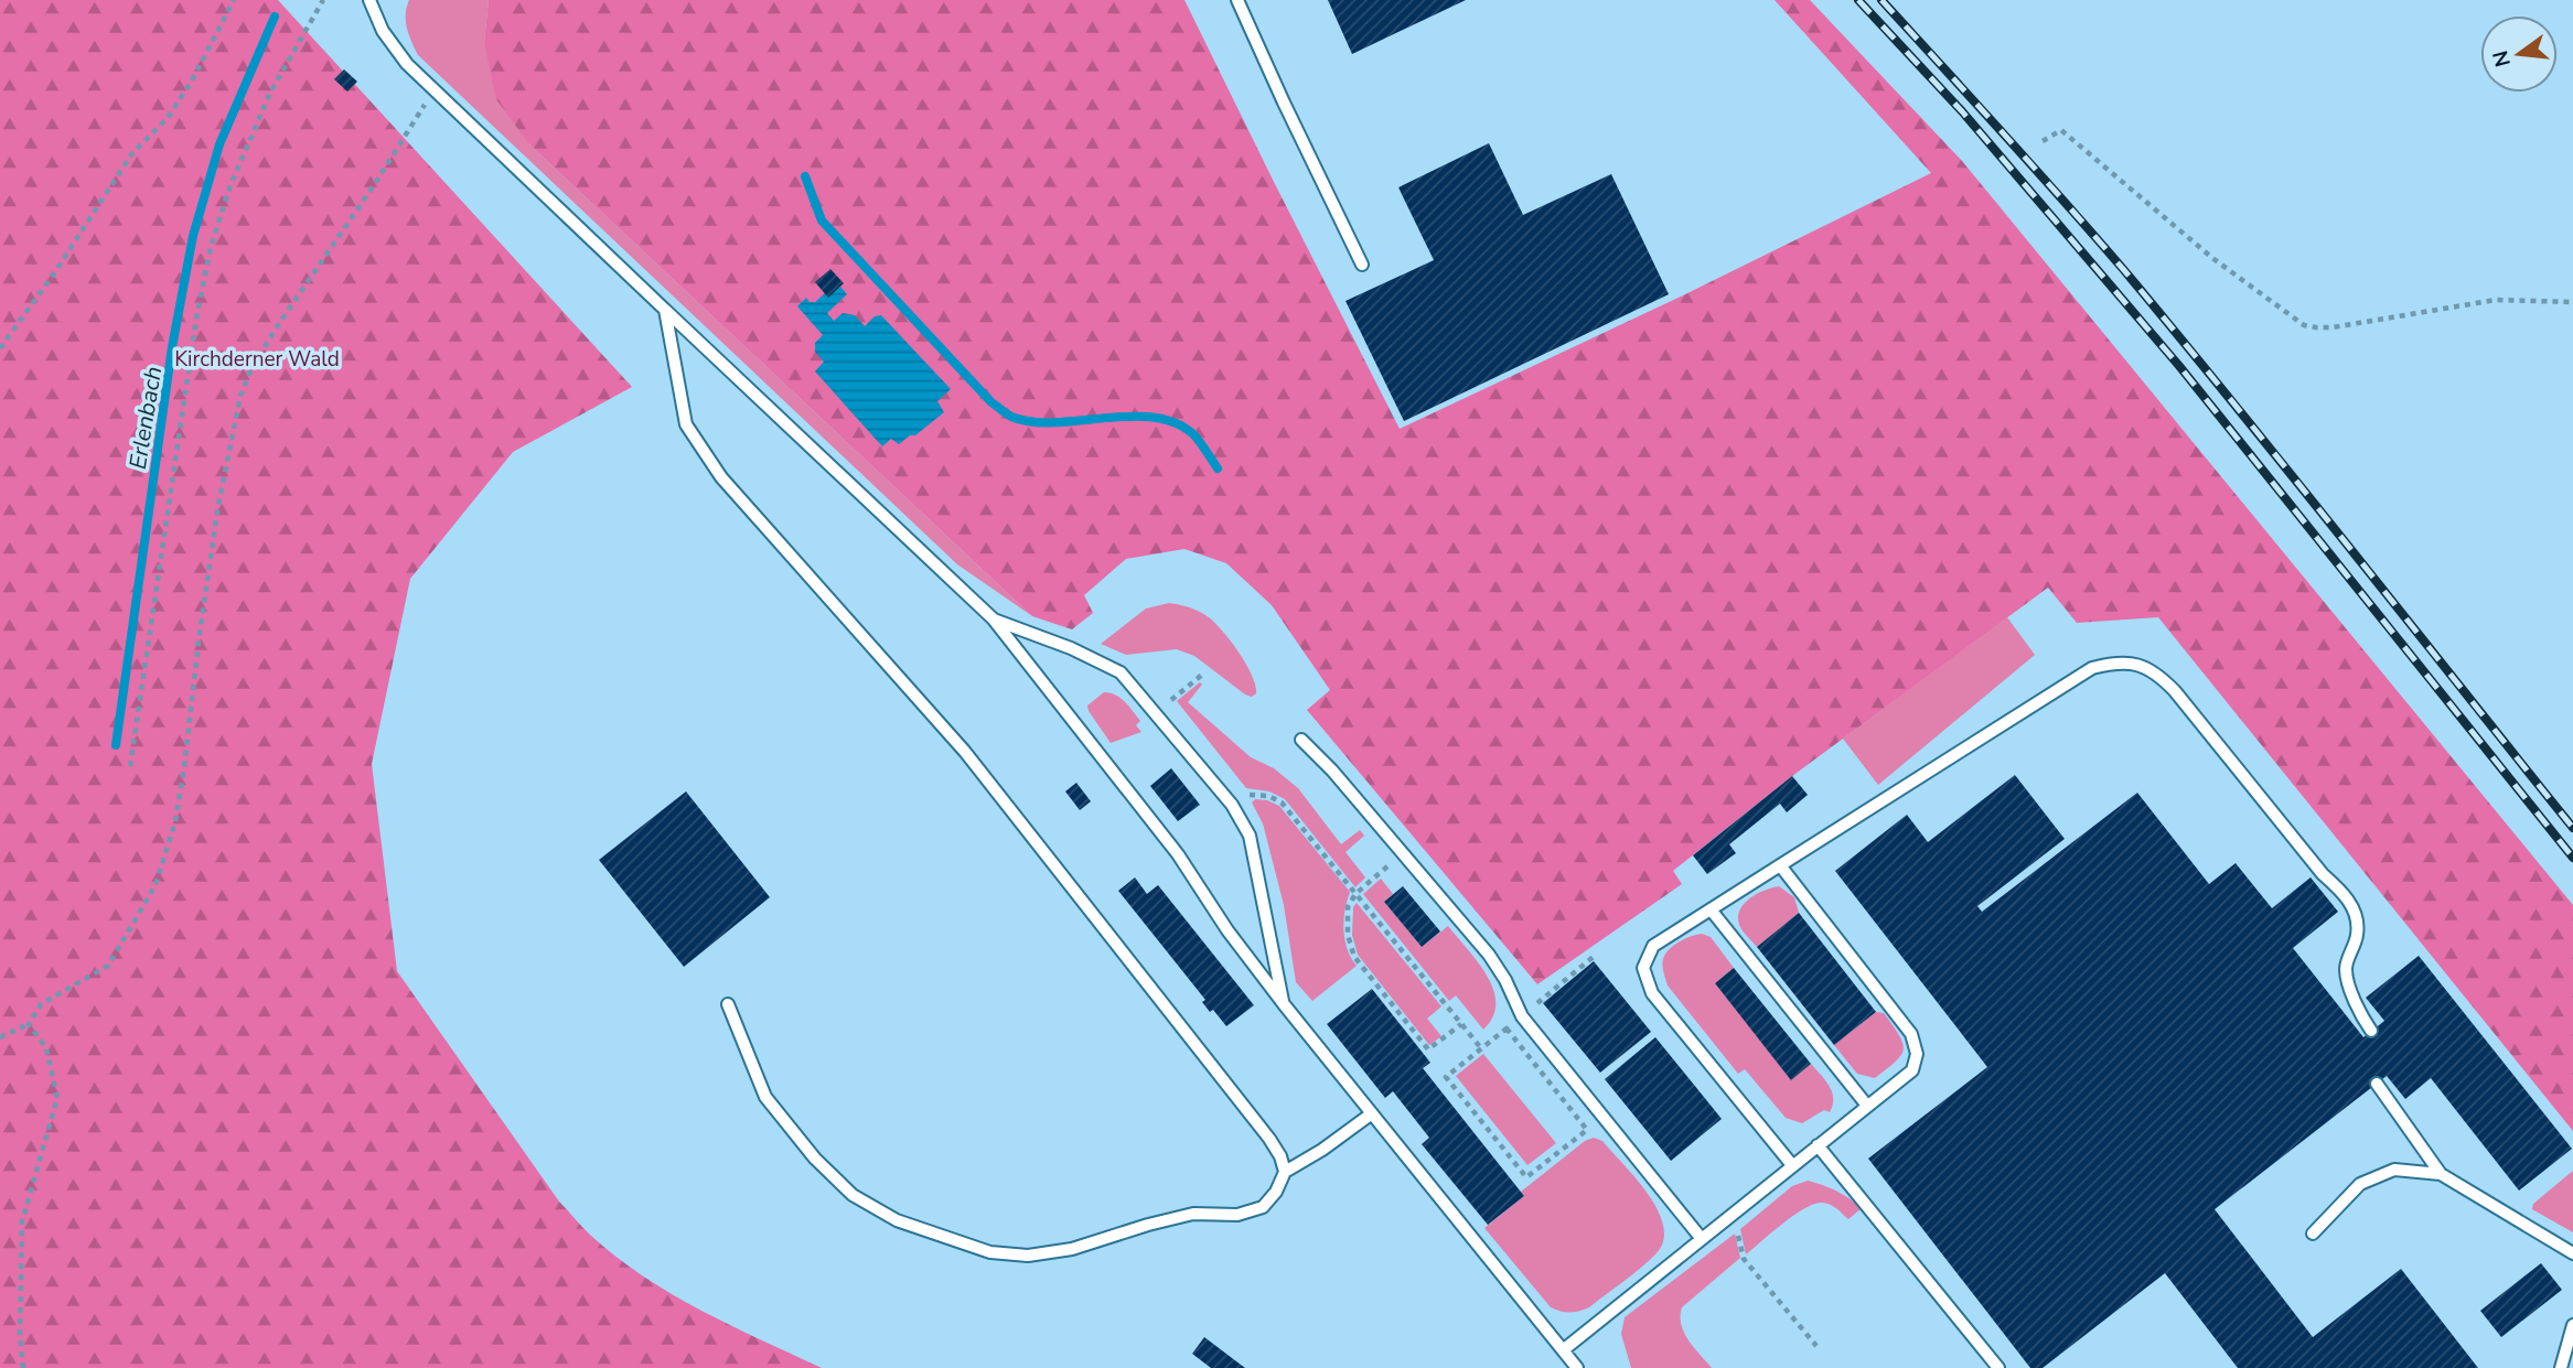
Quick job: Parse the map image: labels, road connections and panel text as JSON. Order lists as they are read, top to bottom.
{
  "water": ["Erlenbach"],
  "parks": ["Kirchderner Wald"],
  "north": "left"
}
